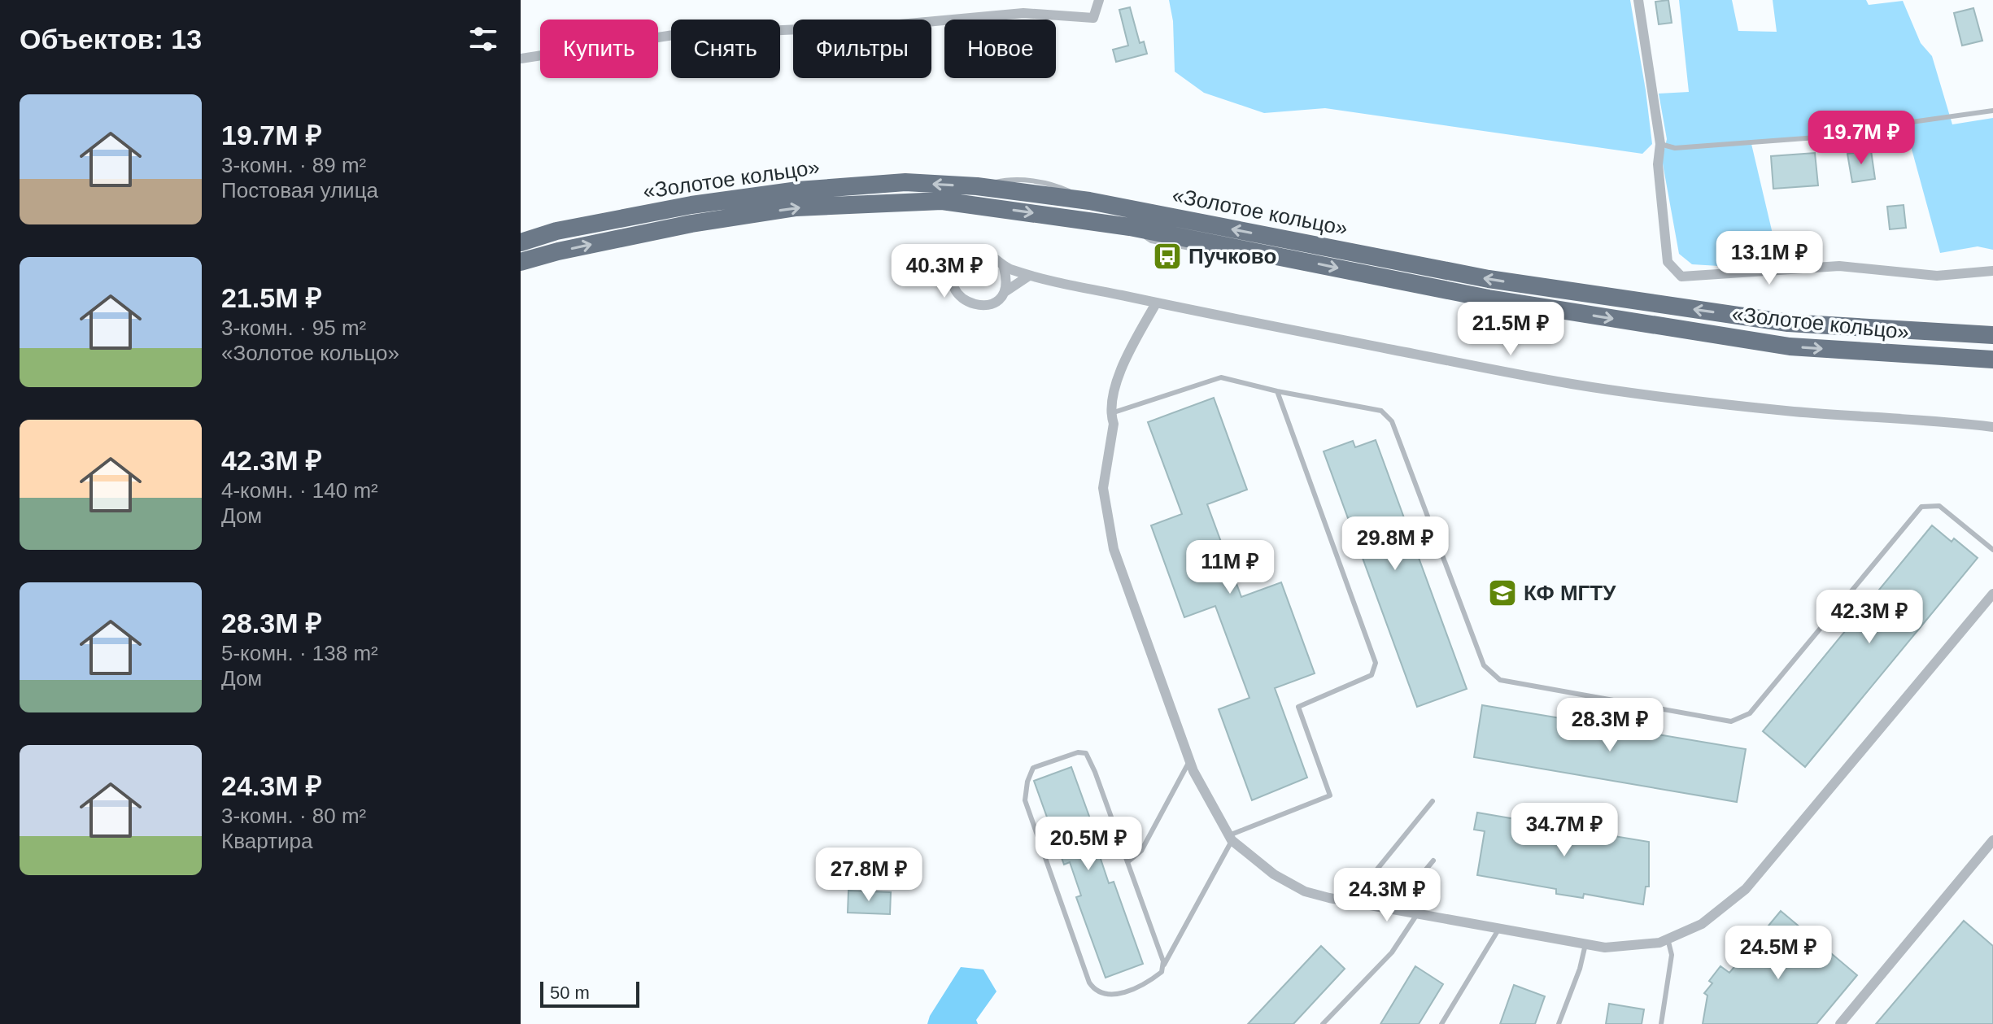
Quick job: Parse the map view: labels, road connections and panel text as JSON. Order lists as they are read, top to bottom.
{
  "streets": {
    "highway": ["«Золотое кольцо»"]
  },
  "places": {
    "bus stop": ["Пучково"],
    "school or university": ["КФ МГТУ"]
  },
  "scale_bar": "50 m",
  "page": {
    "heading": "Объектов: 13",
    "chip": [
      "Купить",
      "Снять",
      "Фильтры",
      "Новое"
    ],
    "list": [
      {
        "name": "19.7M ₽",
        "note": "3-комн. · 89 m² · Постовая улица"
      },
      {
        "name": "21.5M ₽",
        "note": "3-комн. · 95 m² · «Золотое кольцо»"
      },
      {
        "name": "42.3M ₽",
        "note": "4-комн. · 140 m² · Дом"
      },
      {
        "name": "28.3M ₽",
        "note": "5-комн. · 138 m² · Дом"
      },
      {
        "name": "24.3M ₽",
        "note": "3-комн. · 80 m² · Квартира"
      }
    ],
    "price": [
      "19.7M ₽",
      "13.1M ₽",
      "40.3M ₽",
      "21.5M ₽",
      "29.8M ₽",
      "11M ₽",
      "42.3M ₽",
      "28.3M ₽",
      "34.7M ₽",
      "20.5M ₽",
      "27.8M ₽",
      "24.3M ₽",
      "24.5M ₽"
    ],
    "scale": "50 m"
  }
}
